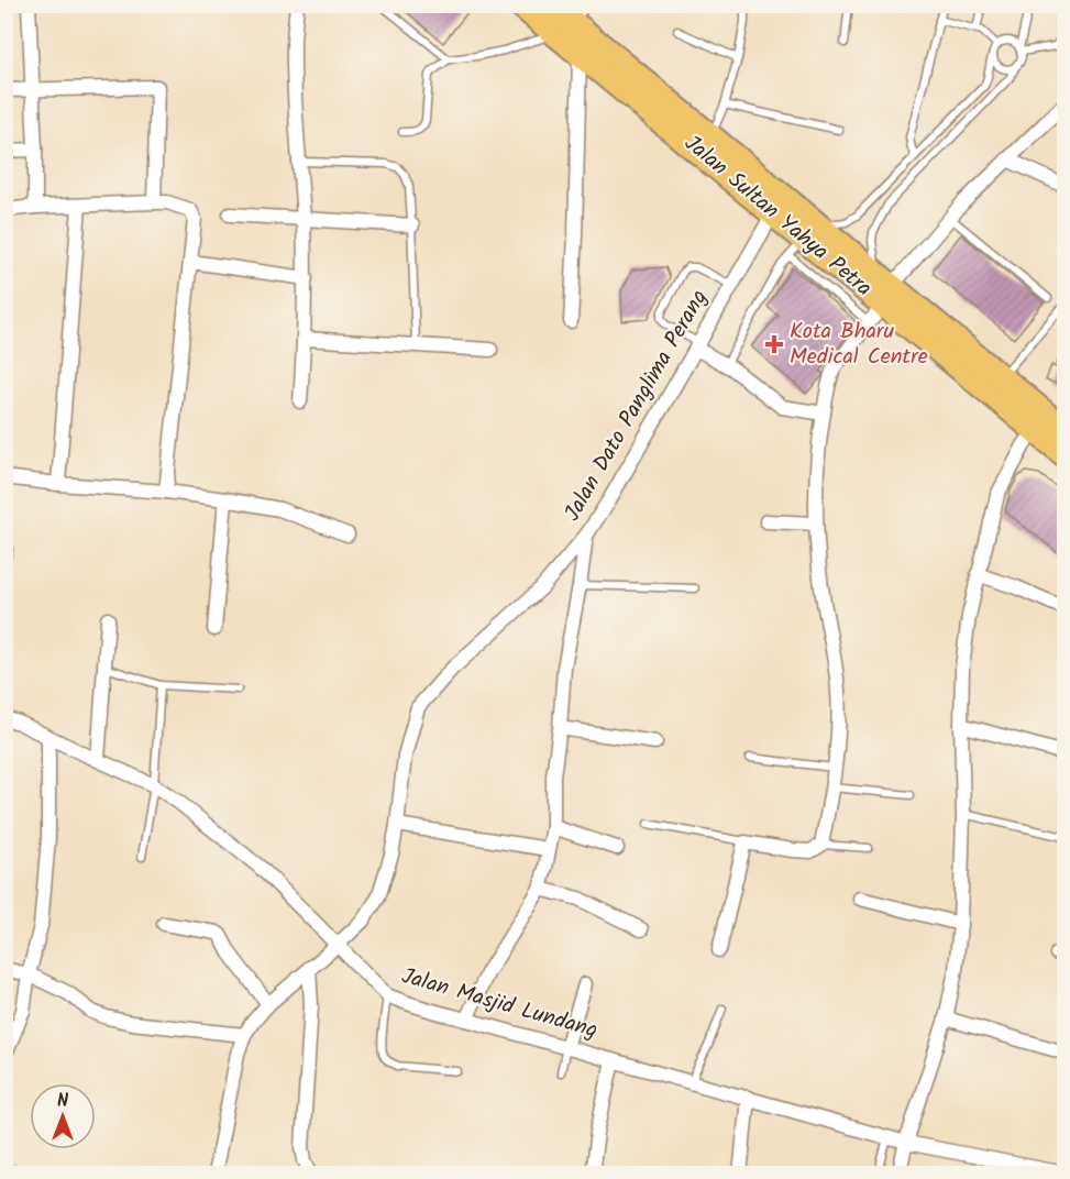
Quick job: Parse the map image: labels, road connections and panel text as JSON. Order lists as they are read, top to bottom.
{
  "streets": {
    "highway": ["Jalan Sultan Yahya Petra"],
    "street": ["Jalan Dato Panglima Perang", "Jalan Masjid Lundang"]
  },
  "crossings": [
    ["Jalan Sultan Yahya Petra", "Jalan Dato Panglima Perang"],
    ["Jalan Dato Panglima Perang", "Jalan Masjid Lundang"]
  ],
  "places": {
    "health": ["Kota Bharu Medical Centre"]
  },
  "north": "top"
}
